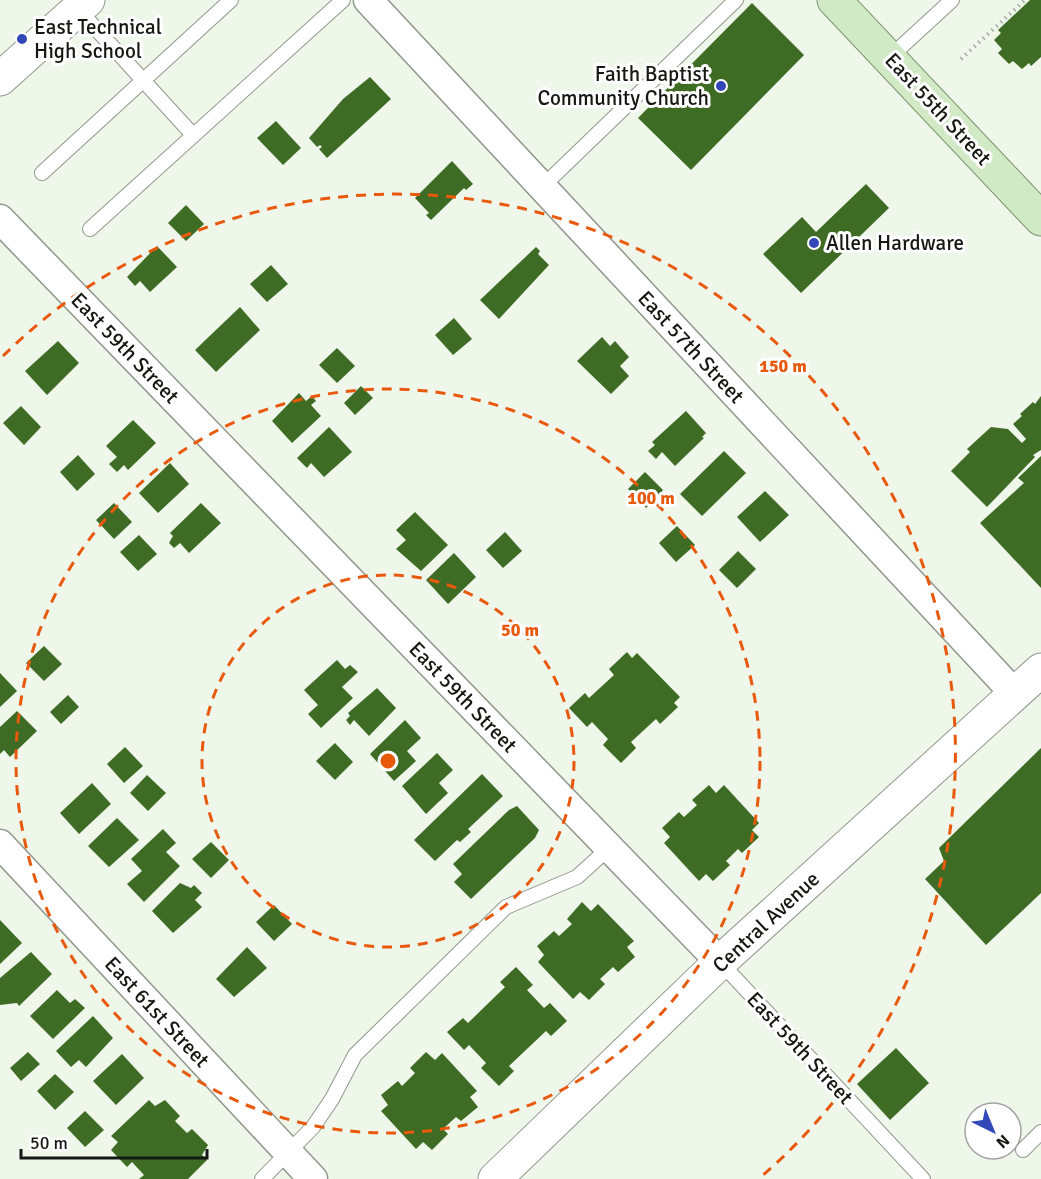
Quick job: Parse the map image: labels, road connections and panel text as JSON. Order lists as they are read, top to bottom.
{
  "streets": {
    "main road": ["East 55th Street"],
    "street": [
      "East 57th Street",
      "East 59th Street",
      "Central Avenue",
      "East 61st Street"
    ]
  },
  "crossings": [
    ["East 57th Street", "Central Avenue"],
    ["East 59th Street", "Central Avenue"]
  ],
  "places": ["East Technical High School", "Faith Baptist Community Church", "Allen Hardware"],
  "scale_bar": "50 m",
  "north": "bottom right",
  "rings": ["150 m", "100 m", "50 m"]
}
